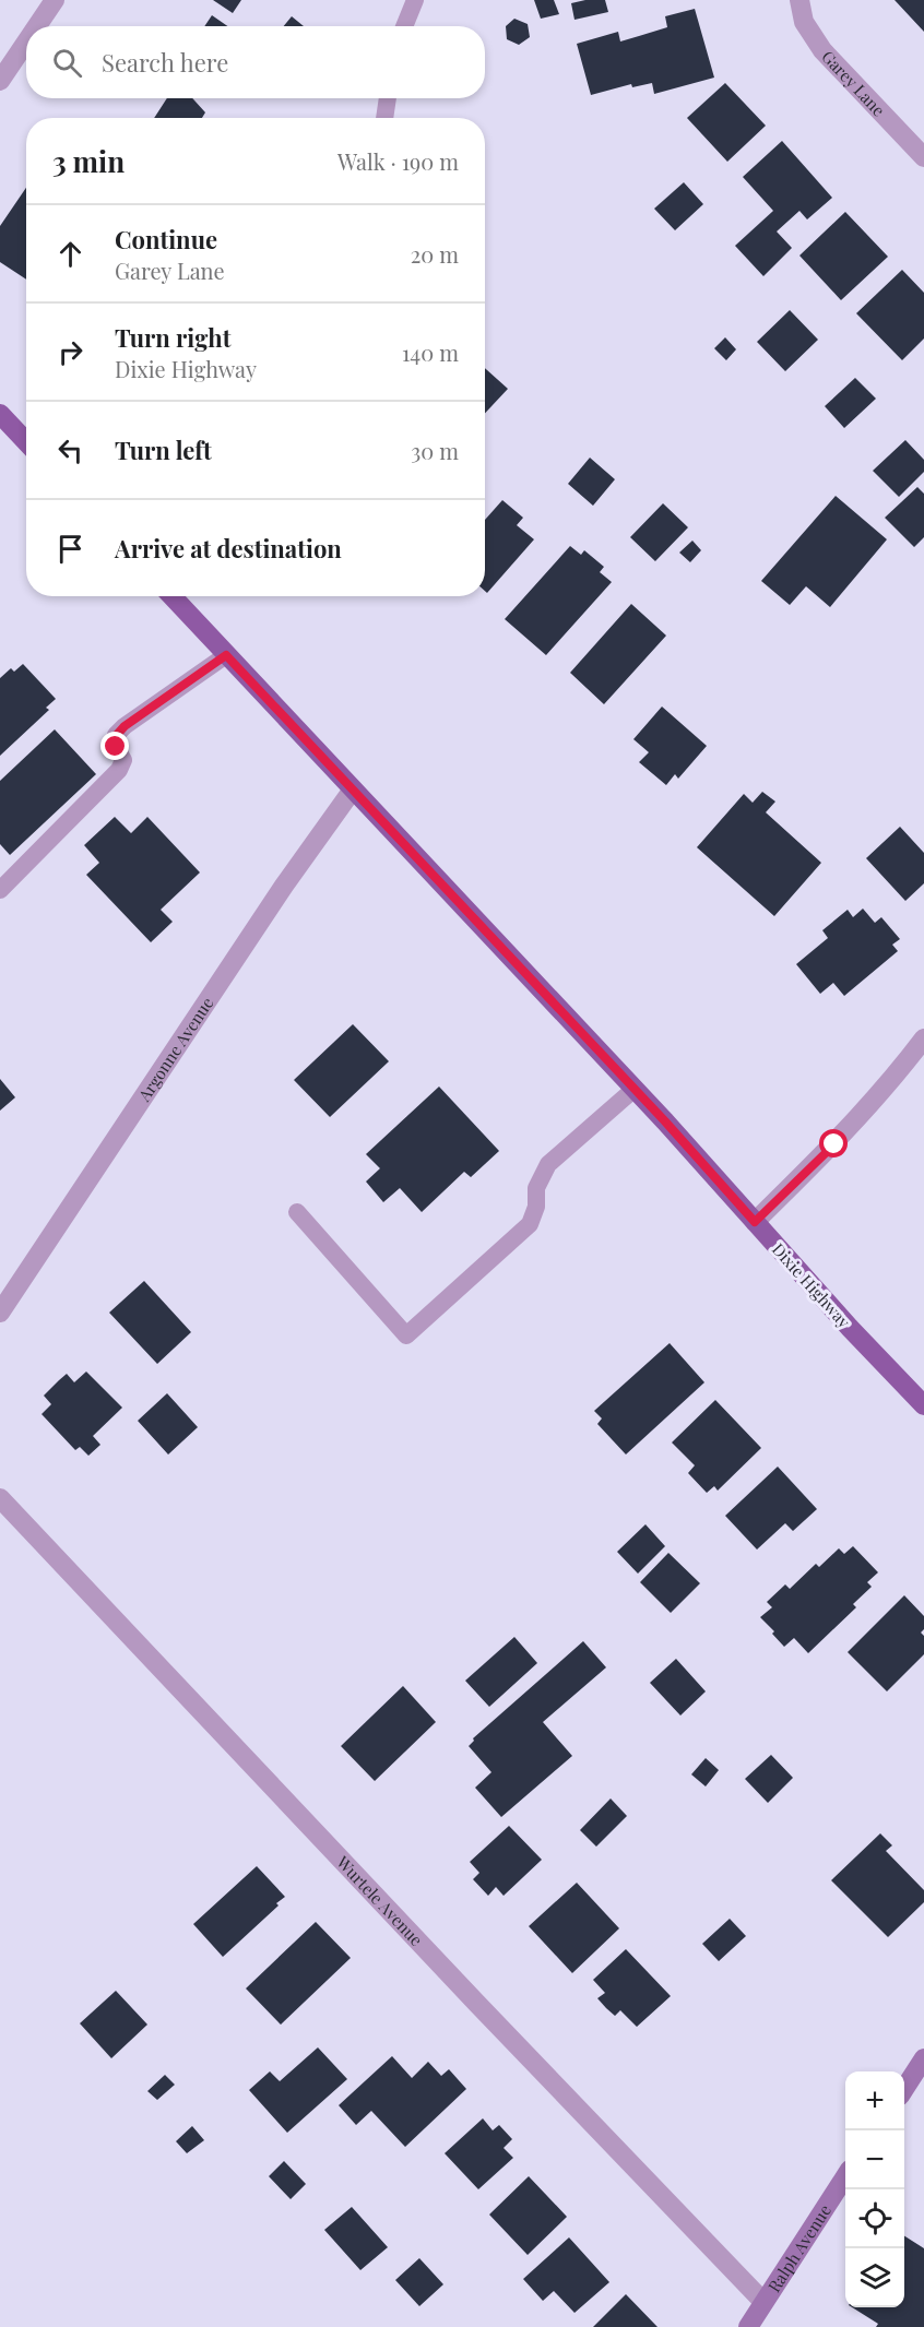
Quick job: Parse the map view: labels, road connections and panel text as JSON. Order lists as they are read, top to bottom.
{
  "streets": {
    "main road": ["Dixie Highway"],
    "street": [
      "Garey Lane",
      "Argonne Avenue",
      "Wurtele Avenue",
      "Ralph Avenue"
    ]
  },
  "crossings": [
    ["Argonne Avenue", "Dixie Highway"],
    ["Wurtele Avenue", "Ralph Avenue"]
  ],
  "page": {
    "search": "Search here",
    "heading": ["3 min", "Walk · 190 m"],
    "list": [
      ["Continue", "Garey Lane", "20 m"],
      ["Turn right", "Dixie Highway", "140 m"],
      ["Turn left", "30 m"],
      "Arrive at destination"
    ],
    "map_buttons": ["+", "−"]
  }
}
